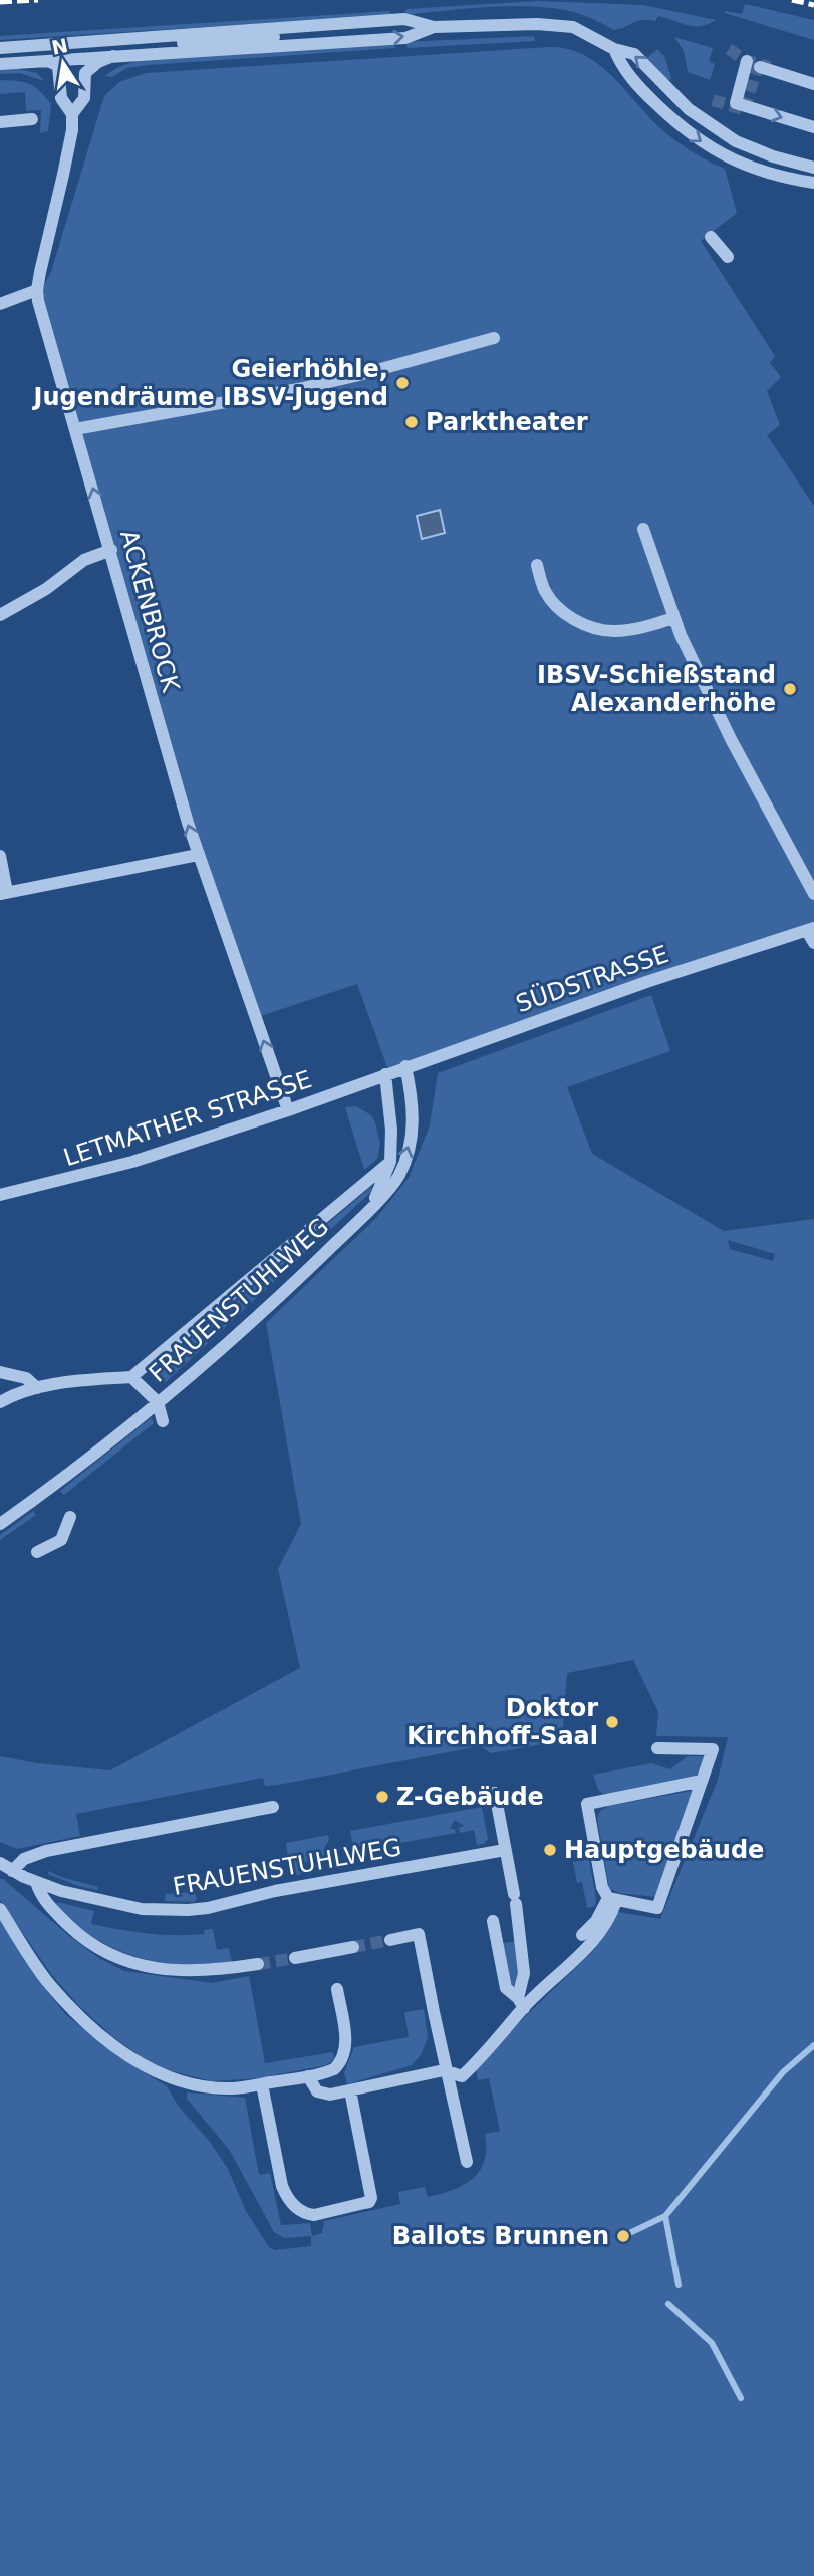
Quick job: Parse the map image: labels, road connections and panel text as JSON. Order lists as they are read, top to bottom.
{
  "streets": {
    "street": [
      "ACKENBROCK",
      "SÜDSTRASSE",
      "LETMATHER STRASSE",
      "FRAUENSTUHLWEG"
    ]
  },
  "crossings": [
    ["ACKENBROCK", "LETMATHER STRASSE"],
    ["SÜDSTRASSE", "LETMATHER STRASSE"],
    ["SÜDSTRASSE", "FRAUENSTUHLWEG"],
    ["LETMATHER STRASSE", "FRAUENSTUHLWEG"]
  ],
  "one_way": ["ACKENBROCK"],
  "places": [
    "Geierhöhle, Jugendräume IBSV-Jugend",
    "Parktheater",
    "IBSV-Schießstand Alexanderhöhe",
    "Doktor Kirchhoff-Saal",
    "Z-Gebäude",
    "Hauptgebäude",
    "Ballots Brunnen"
  ],
  "north": "top"
}
